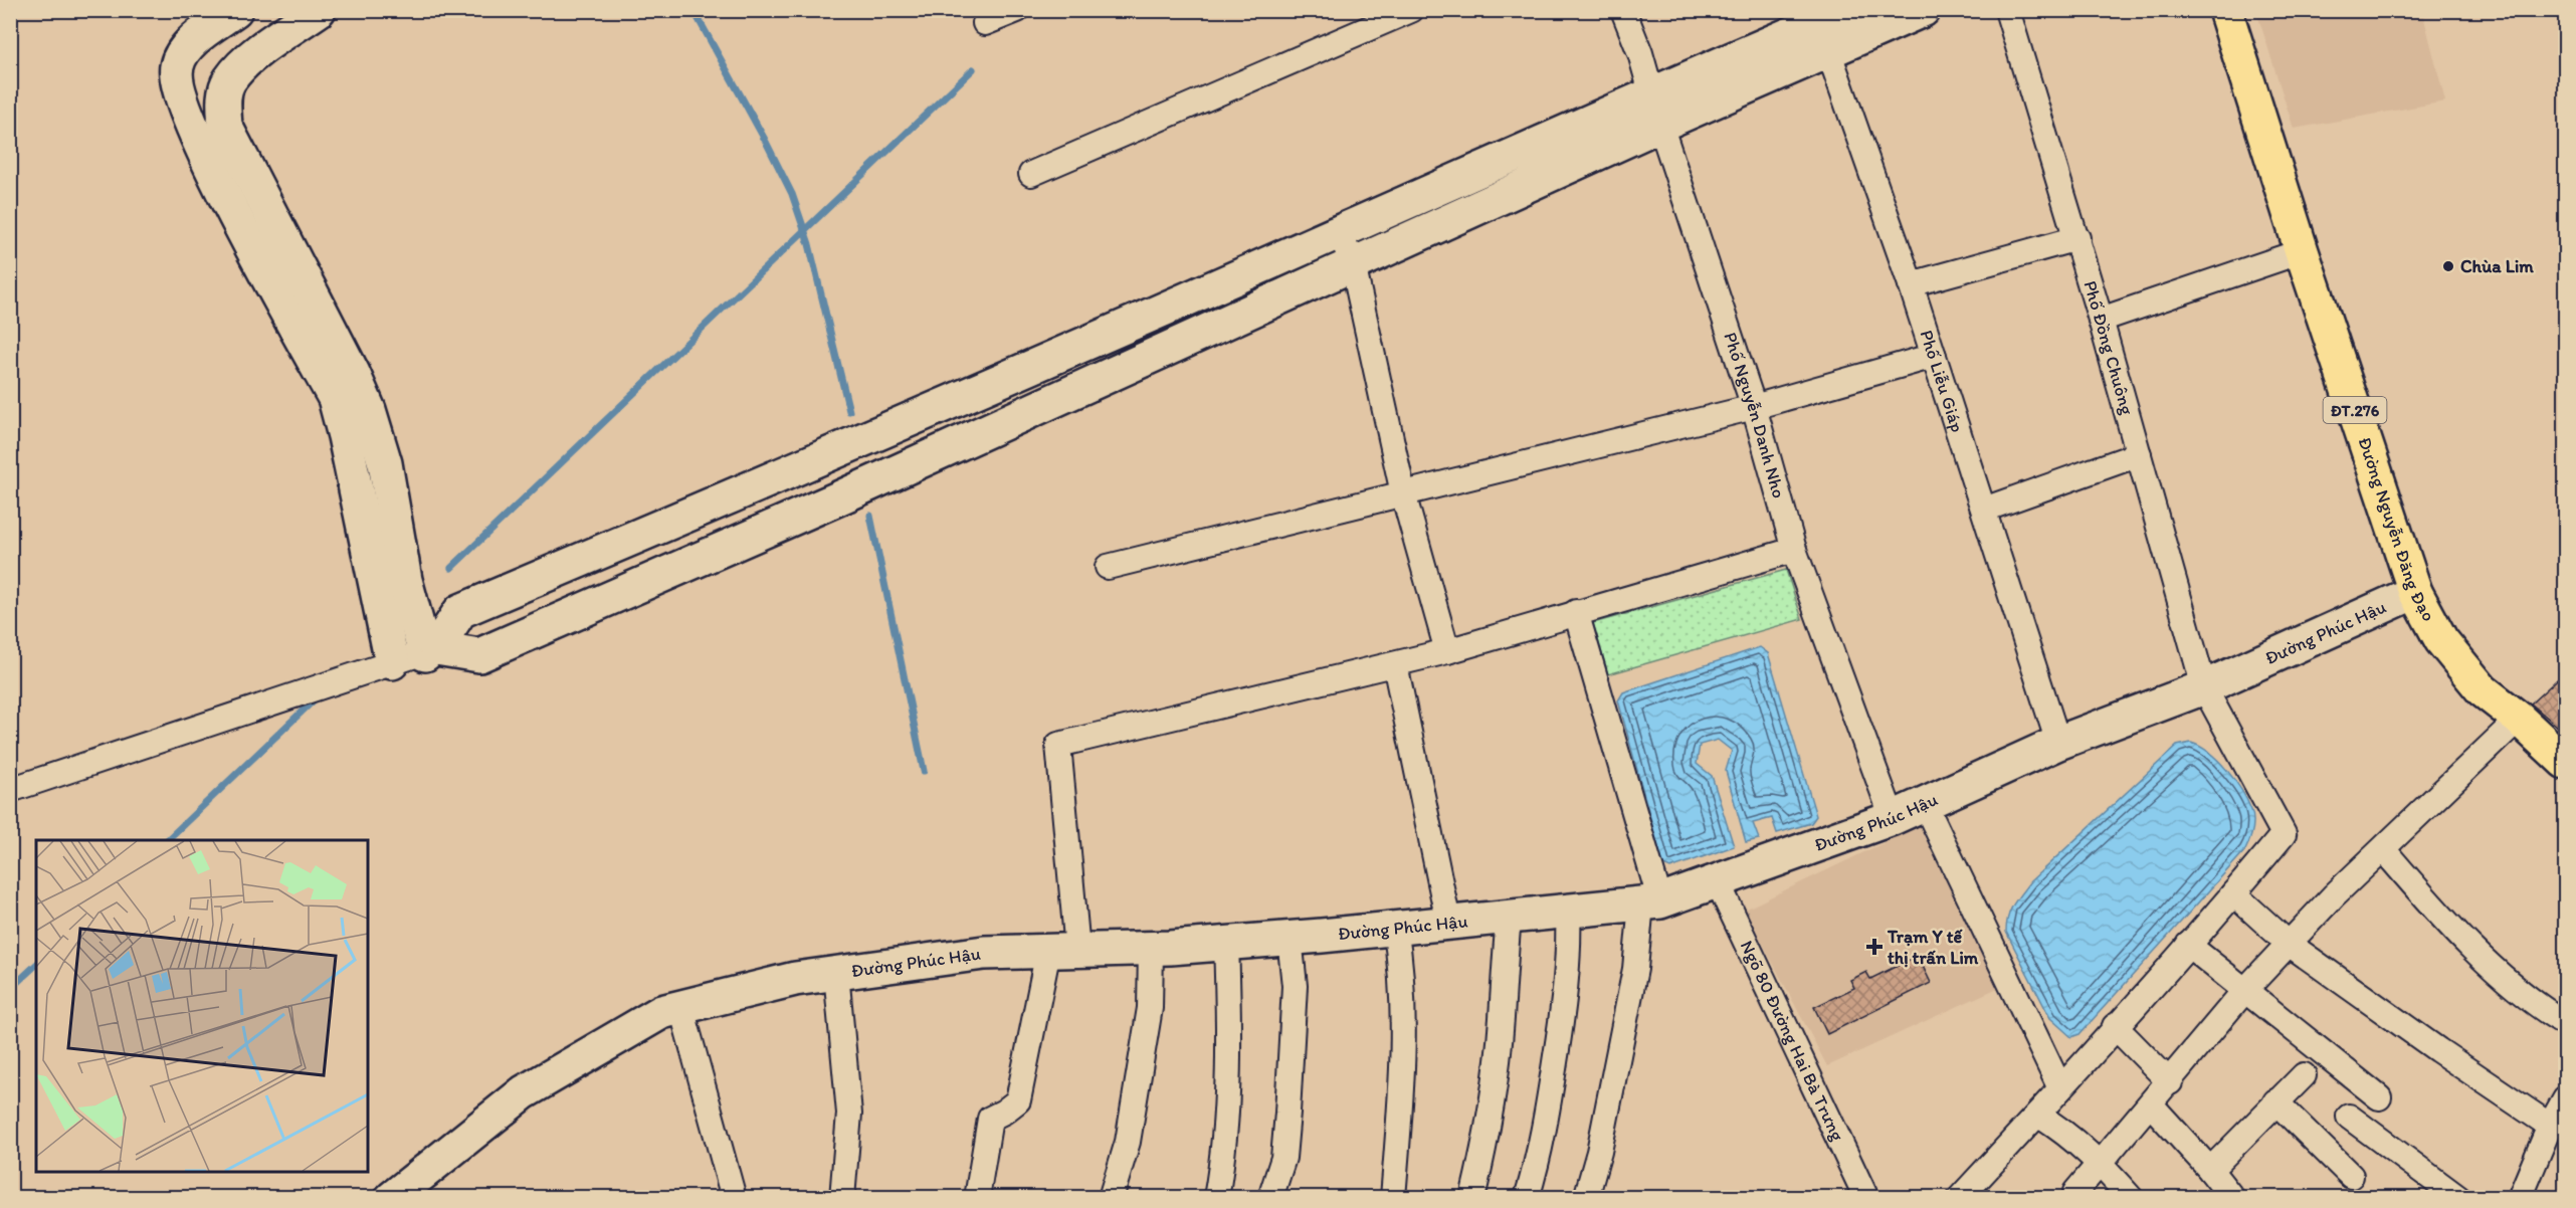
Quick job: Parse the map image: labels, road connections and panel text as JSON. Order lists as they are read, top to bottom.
{
  "streets": {
    "main road": ["ĐT.276", "Đường Nguyễn Đăng Đạo"],
    "street": [
      "Phố Đồng Chuông",
      "Phố Liễu Giáp",
      "Phố Nguyễn Danh Nho",
      "Đường Phúc Hậu",
      "Ngõ 80 Đường Hai Bà Trưng"
    ]
  },
  "crossings": [
    ["Phố Đồng Chuông", "Đường Phúc Hậu"],
    ["Phố Liễu Giáp", "Đường Phúc Hậu"],
    ["Phố Nguyễn Danh Nho", "Đường Phúc Hậu"],
    ["Đường Nguyễn Đăng Đạo", "Đường Phúc Hậu"],
    ["Đường Phúc Hậu", "Ngõ 80 Đường Hai Bà Trưng"]
  ],
  "places": {
    "other": ["Chùa Lim"],
    "health": ["Trạm Y tế thị trấn Lim"]
  }
}
